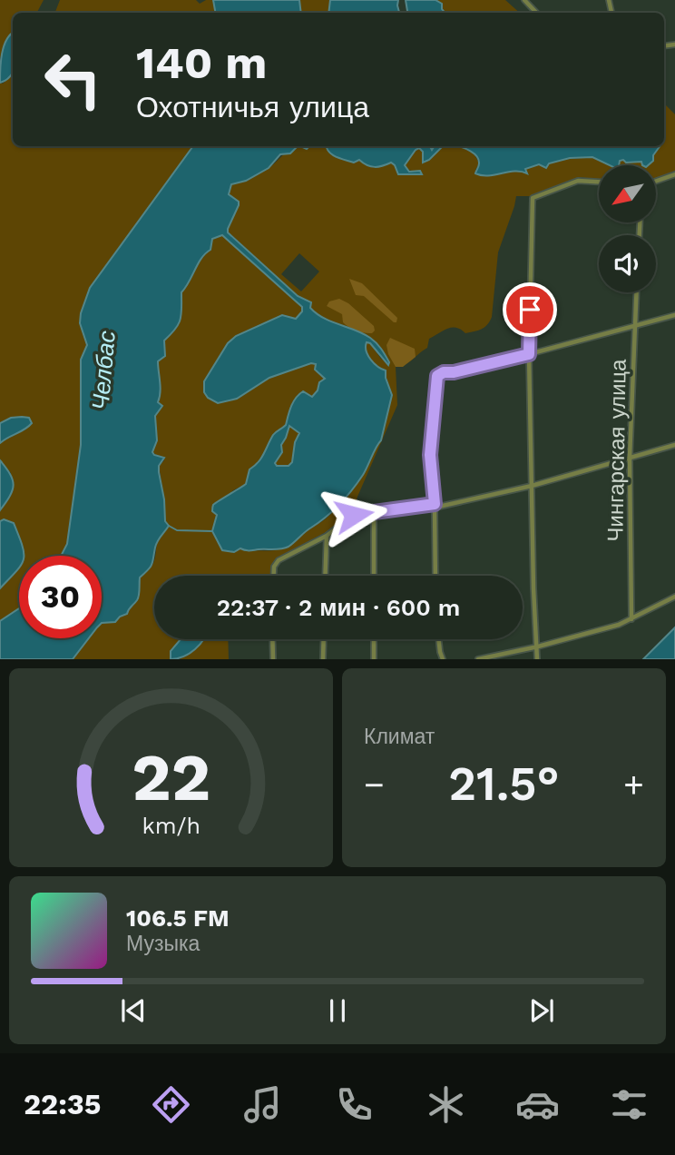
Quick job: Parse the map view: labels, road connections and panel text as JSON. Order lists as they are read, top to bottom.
{
  "streets": {
    "street": ["Чингарская улица"]
  },
  "water": ["Челбас"],
  "north": "bottom left",
  "page": {
    "turn": ["140 m", "Охотничья улица"],
    "limit": "30",
    "trip": "22:37 · 2 мин · 600 m",
    "tile": "Климат",
    "heat": ["−", "21.5°", "+"],
    "song": ["106.5 FM", "Музыка"],
    "tabs": "22:35",
    "gauge": ["22", "km/h"]
  }
}
